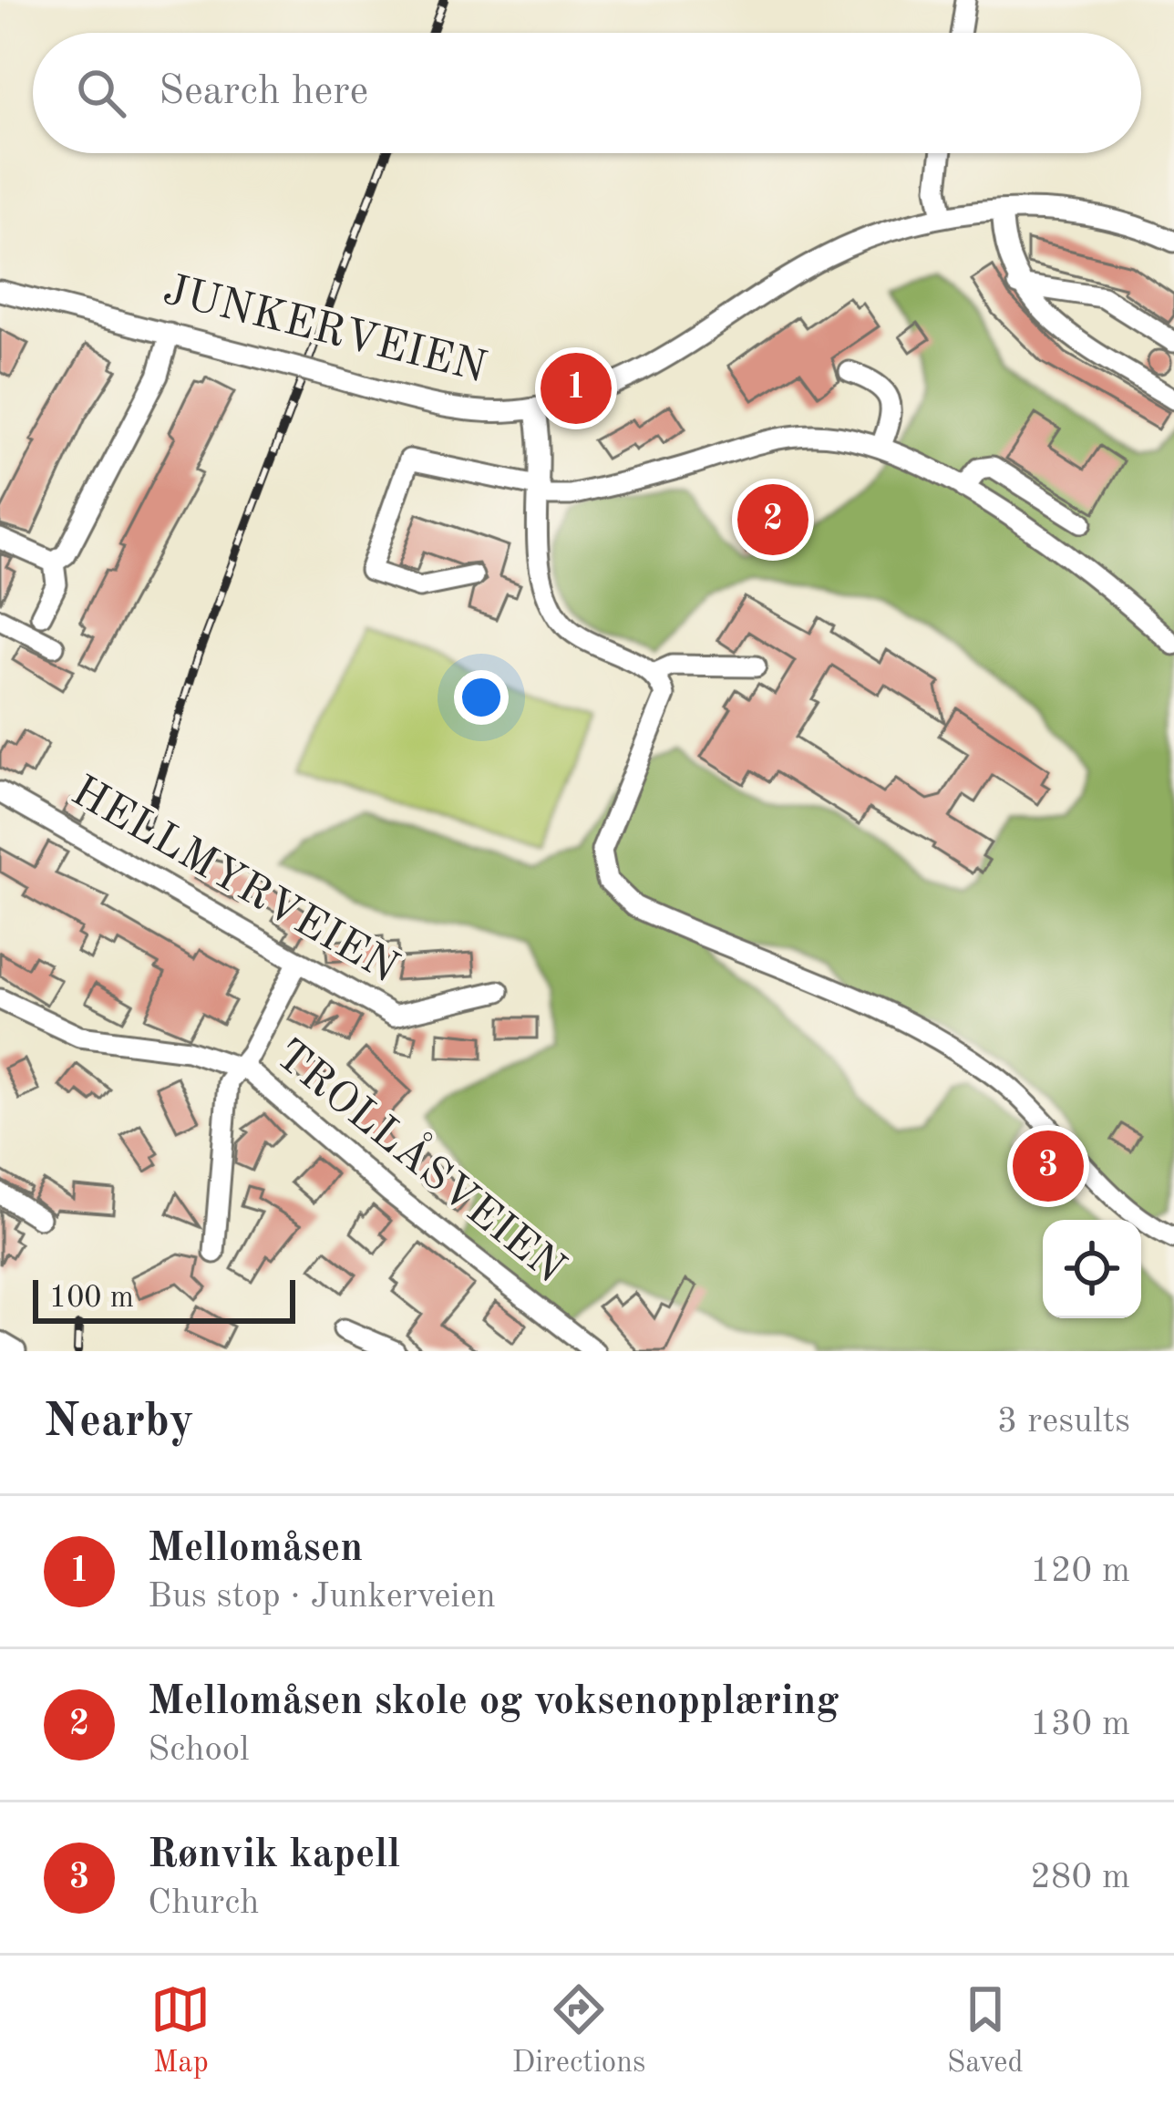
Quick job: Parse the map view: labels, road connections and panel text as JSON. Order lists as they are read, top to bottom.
{
  "streets": {
    "street": ["JUNKERVEIEN", "HELLMYRVEIEN", "TROLLÅSVEIEN"]
  },
  "scale_bar": "100 m",
  "page": {
    "search": "Search here",
    "pins": ["1", "2", "3"],
    "scale": "100 m",
    "heading": ["Nearby", "3 results"],
    "list": [
      {
        "mark": "1",
        "name": "Mellomåsen",
        "note": "Bus stop · Junkerveien",
        "value": "120 m"
      },
      {
        "mark": "2",
        "name": "Mellomåsen skole og voksenopplæring",
        "note": "School",
        "value": "130 m"
      },
      {
        "mark": "3",
        "name": "Rønvik kapell",
        "note": "Church",
        "value": "280 m"
      }
    ],
    "nav": ["Map", "Directions", "Saved"]
  }
}
